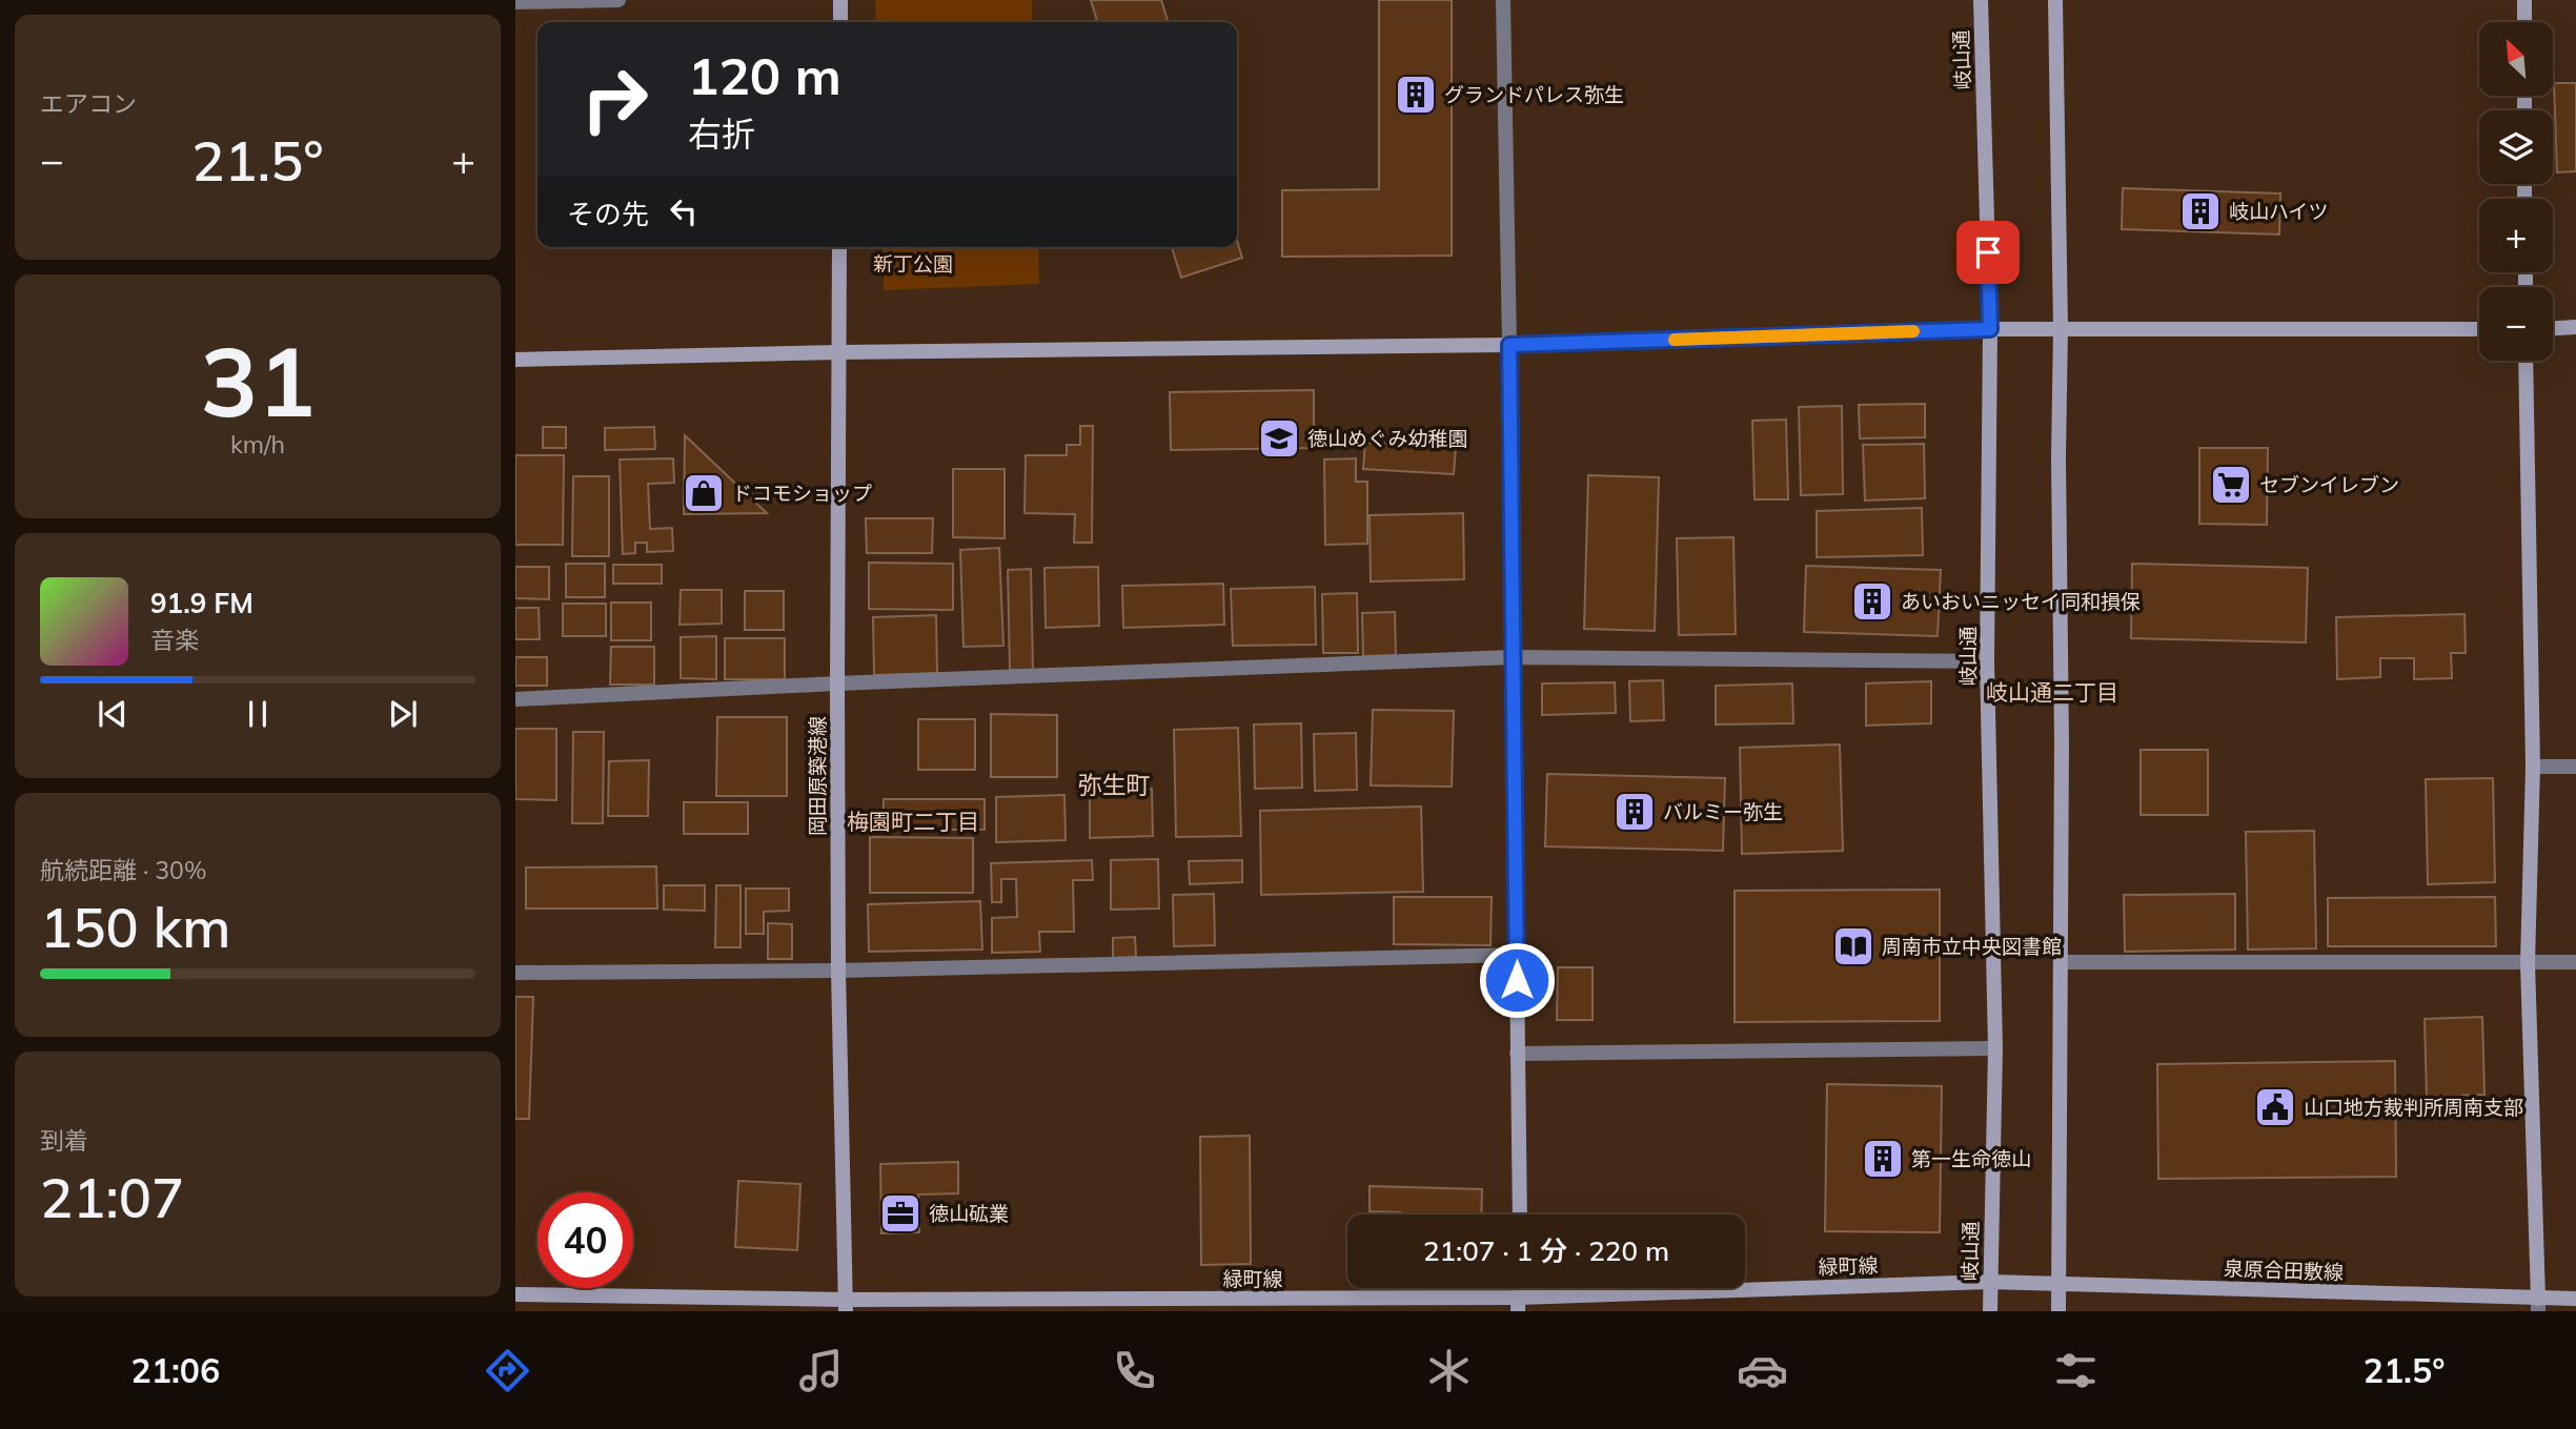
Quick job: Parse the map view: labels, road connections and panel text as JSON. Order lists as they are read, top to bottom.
{
  "streets": {
    "street": [
      "岐山通",
      "岡田原築港線",
      "緑町線",
      "泉原合田敷線"
    ]
  },
  "crossings": [
    ["岐山通", "緑町線"],
    ["岐山通", "泉原合田敷線"],
    ["岡田原築港線", "緑町線"],
    ["緑町線", "泉原合田敷線"]
  ],
  "districts": ["岐山通二丁目", "弥生町", "梅園町二丁目"],
  "parks": ["新丁公園"],
  "places": {
    "building": [
      "グランドパレス弥生",
      "岐山ハイツ",
      "あいおいニッセイ同和損保",
      "バルミー弥生",
      "第一生命徳山"
    ],
    "school or university": ["徳山めぐみ幼稚園"],
    "supermarket": ["セブンイレブン"],
    "shop": ["ドコモショップ"],
    "library": ["周南市立中央図書館"],
    "public building": ["山口地方裁判所周南支部"],
    "office": ["徳山砿業"]
  },
  "north": "top left",
  "page": {
    "tile": [
      "エアコン",
      ["31", "km/h"],
      ["航続距離 · 30%", "150 km"],
      ["到着", "21:07"]
    ],
    "map_buttons": ["+", "−"],
    "turn": ["120 m", "右折"],
    "heat": ["−", "21.5°", "+"],
    "then": "その先",
    "song": ["91.9 FM", "音楽"],
    "limit": "40",
    "trip": "21:07 · 1 分 · 220 m",
    "tabs": ["21:06", "21.5°"]
  }
}
